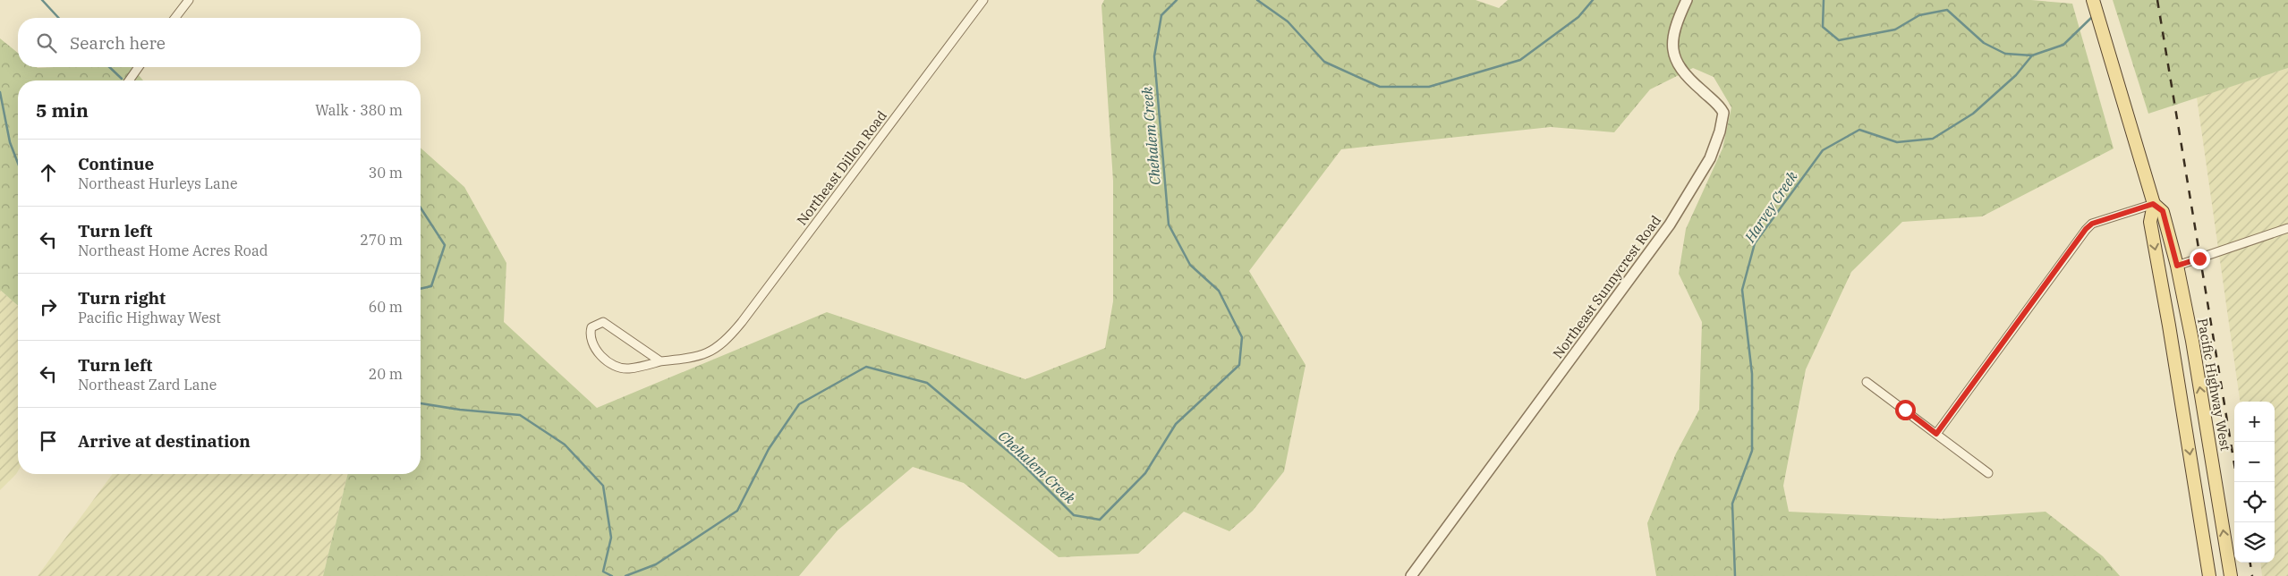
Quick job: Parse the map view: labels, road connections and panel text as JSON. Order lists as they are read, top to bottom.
{
  "streets": {
    "main road": ["Pacific Highway West"],
    "street": ["Northeast Dillon Road", "Northeast Sunnycrest Road"]
  },
  "water": ["Chehalem Creek", "Harvey Creek"],
  "page": {
    "search": "Search here",
    "heading": ["5 min", "Walk · 380 m"],
    "list": [
      ["Continue", "Northeast Hurleys Lane", "30 m"],
      ["Turn left", "Northeast Home Acres Road", "270 m"],
      ["Turn right", "Pacific Highway West", "60 m"],
      ["Turn left", "Northeast Zard Lane", "20 m"],
      "Arrive at destination"
    ],
    "map_buttons": ["+", "−"]
  }
}
